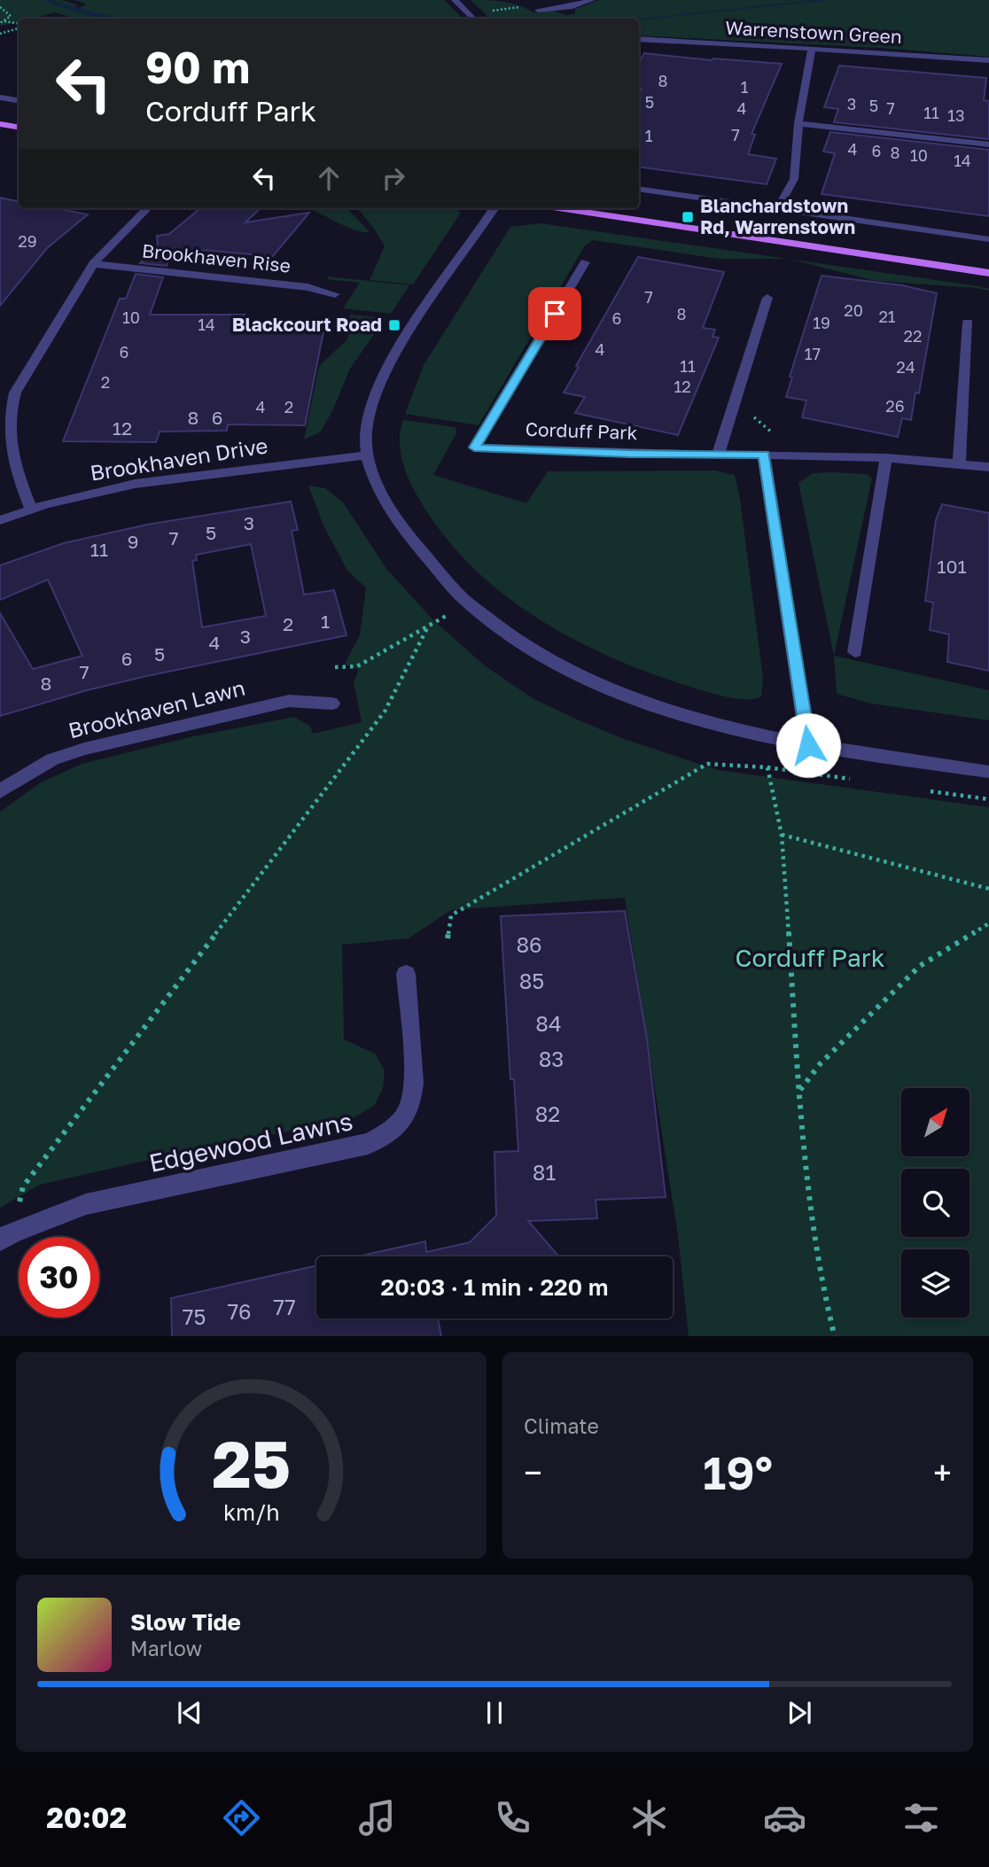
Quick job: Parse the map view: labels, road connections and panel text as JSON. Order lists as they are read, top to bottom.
{
  "streets": {
    "street": [
      "Warrenstown Green",
      "Brookhaven Rise",
      "Corduff Park",
      "Brookhaven Drive",
      "Brookhaven Lawn",
      "Edgewood Lawns"
    ]
  },
  "crossings": [
    ["Brookhaven Rise", "Brookhaven Drive"]
  ],
  "parks": ["Corduff Park"],
  "places": {
    "transit": ["Blanchardstown Rd, Warrenstown", "Blackcourt Road"]
  },
  "house_numbers": [
    "8",
    "1",
    "5",
    "3",
    "5",
    "4",
    "7",
    "11",
    "13",
    "7",
    "1",
    "4",
    "6",
    "8",
    "10",
    "14",
    "29",
    "7",
    "20",
    "8",
    "21",
    "10",
    "6",
    "19",
    "14",
    "22",
    "4",
    "6",
    "17",
    "11",
    "24",
    "2",
    "12",
    "26",
    "4",
    "2",
    "8",
    "6",
    "12",
    "3",
    "5",
    "7",
    "9",
    "11",
    "101",
    "1",
    "2",
    "3",
    "4",
    "5",
    "6",
    "7",
    "8",
    "86",
    "85",
    "84",
    "83",
    "82",
    "81",
    "77",
    "76",
    "75"
  ],
  "north": "top right",
  "page": {
    "turn": ["90 m", "Corduff Park"],
    "limit": "30",
    "trip": "20:03 · 1 min · 220 m",
    "tile": "Climate",
    "heat": ["−", "19°", "+"],
    "song": ["Slow Tide", "Marlow"],
    "tabs": "20:02",
    "gauge": ["25", "km/h"]
  }
}
